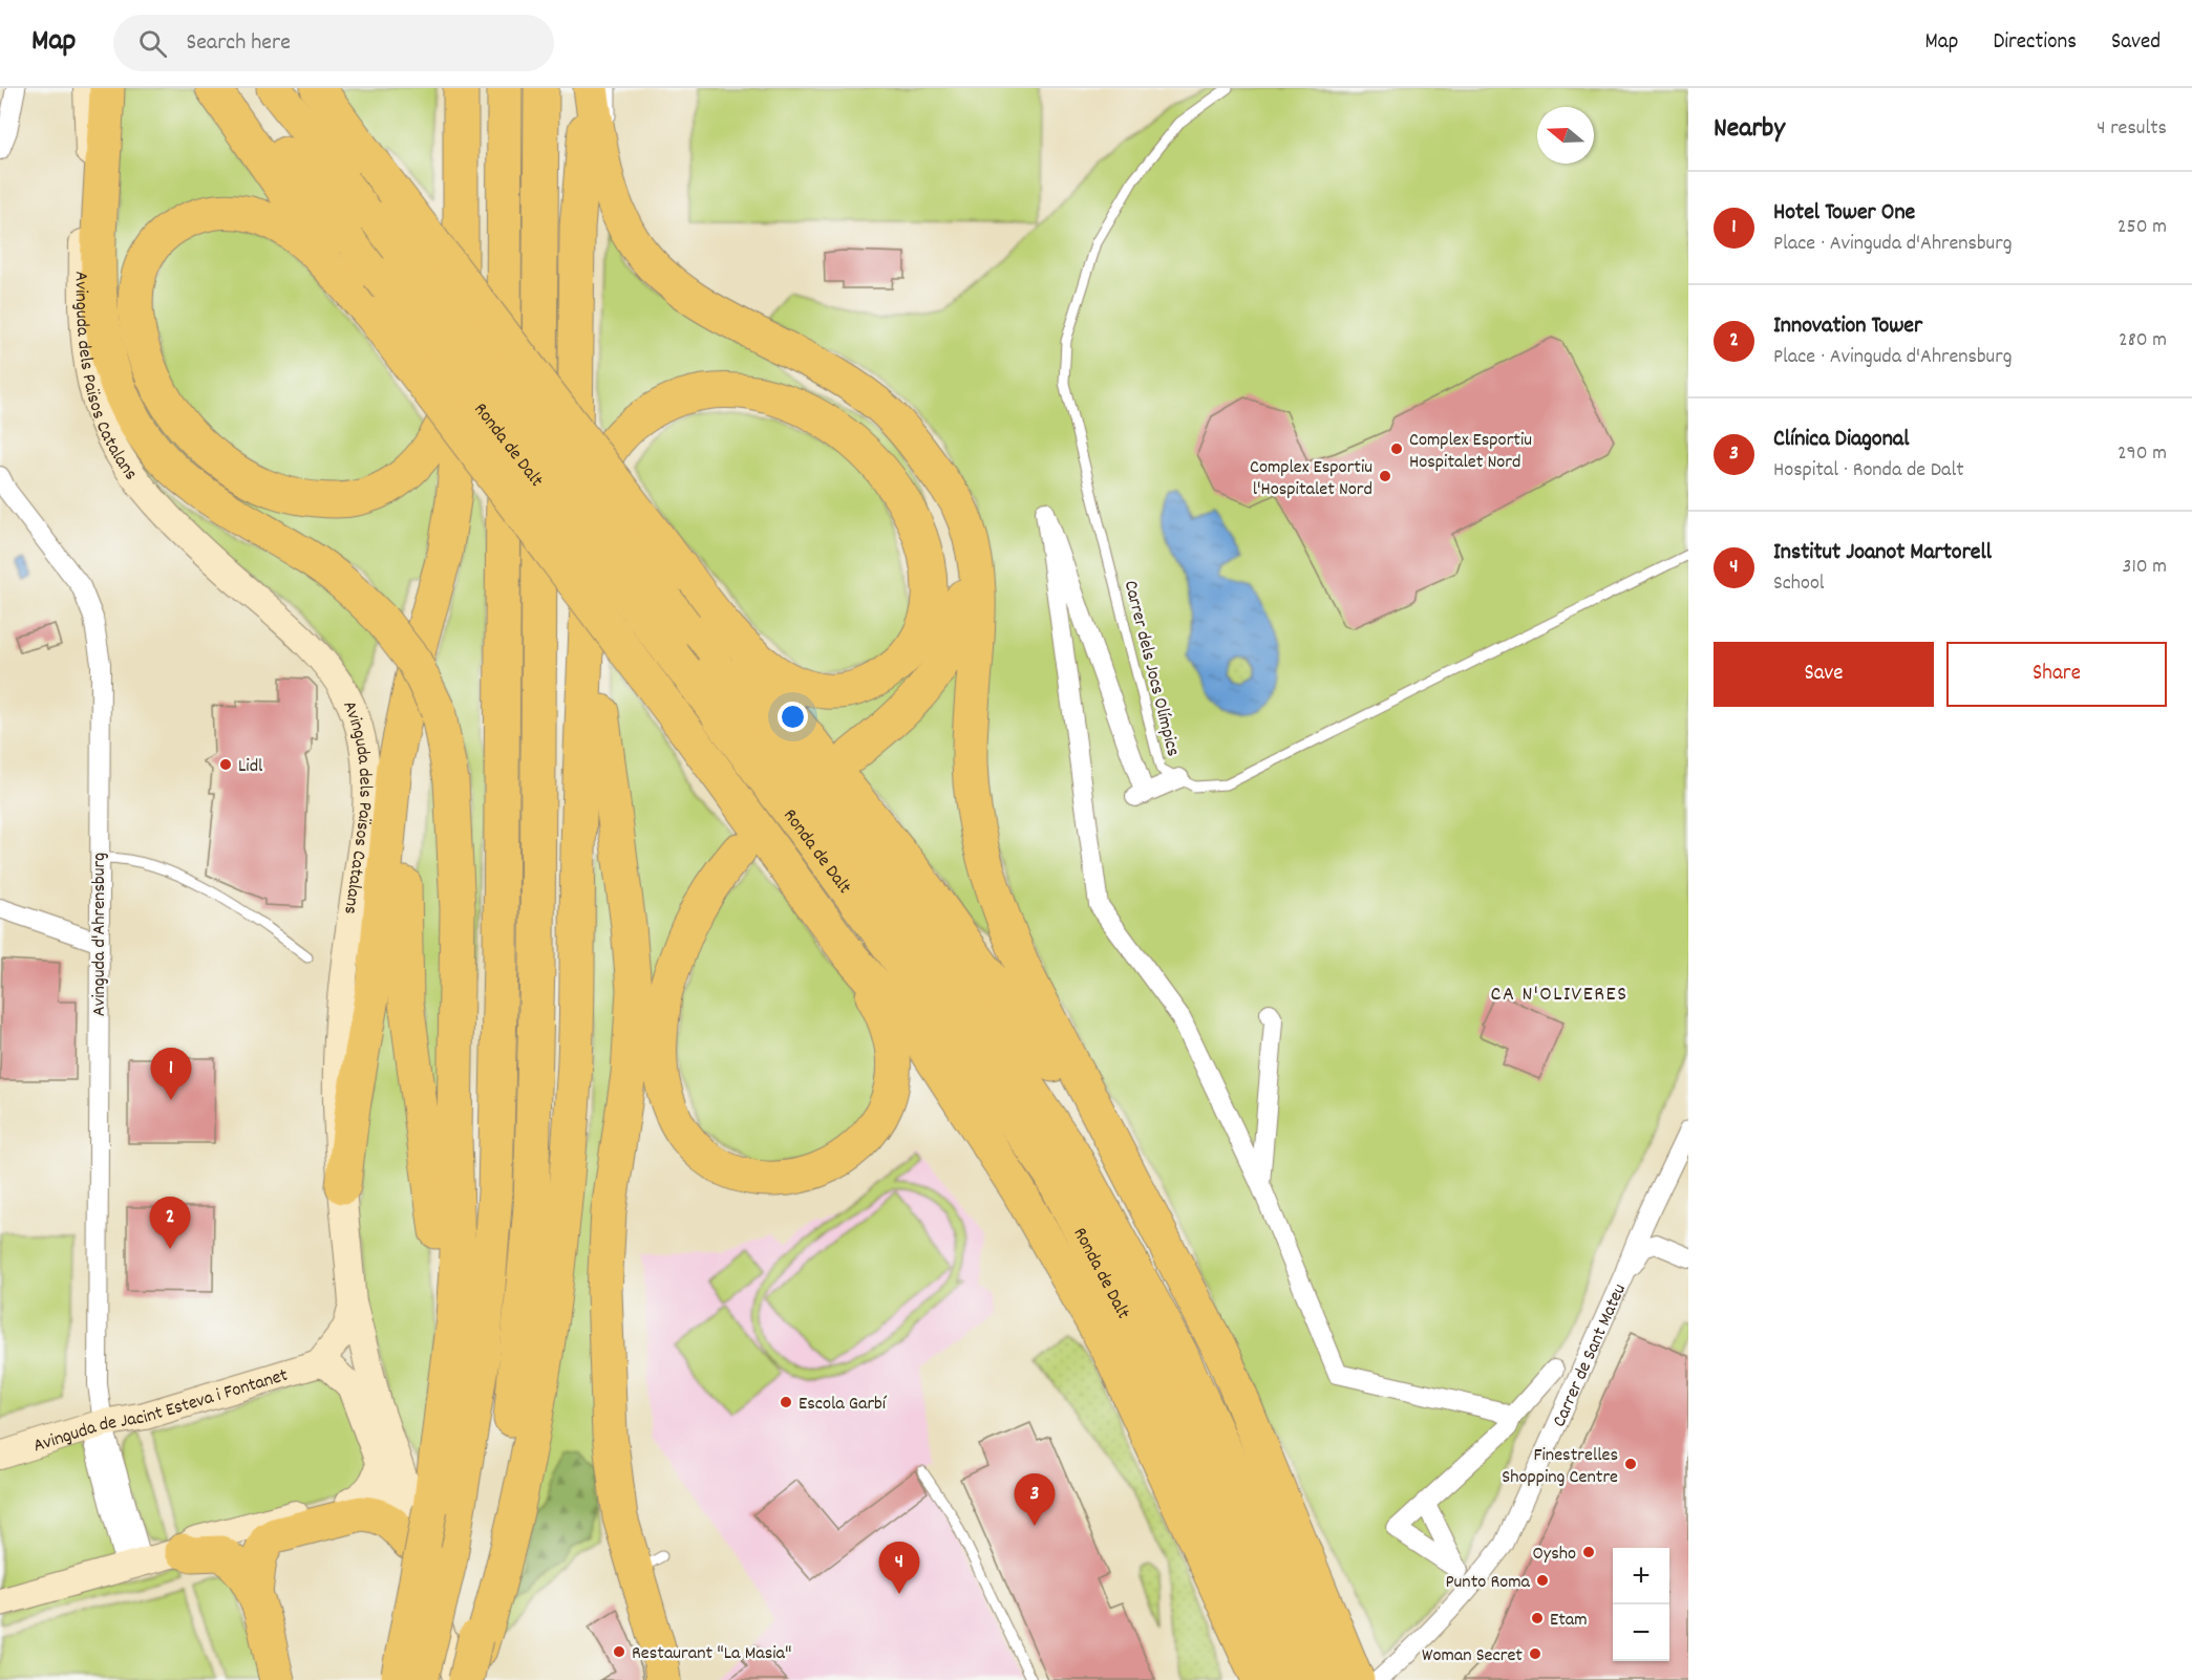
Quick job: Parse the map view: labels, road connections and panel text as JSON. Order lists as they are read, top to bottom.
{
  "streets": {
    "highway": ["Ronda de Dalt"],
    "street": [
      "Avinguda dels Països Catalans",
      "Avinguda d'Ahrensburg",
      "Carrer de Sant Mateu",
      "Avinguda de Jacint Esteva i Fontanet"
    ],
    "lane": ["Carrer dels Jocs Olímpics"]
  },
  "crossings": [
    ["Avinguda dels Països Catalans", "Avinguda de Jacint Esteva i Fontanet"],
    ["Avinguda d'Ahrensburg", "Avinguda de Jacint Esteva i Fontanet"]
  ],
  "districts": ["CA N'OLIVERES"],
  "places": [
    "Complex Esportiu Hospitalet Nord",
    "Complex Esportiu l'Hospitalet Nord",
    "Lidl",
    "Escola Garbí",
    "Finestrelles Shopping Centre",
    "Oysho",
    "Punto Roma",
    "Etam",
    "Restaurant \"La Masia\"",
    "Woman Secret"
  ],
  "north": "left",
  "page": {
    "header": "Map",
    "search": "Search here",
    "nav": ["Map", "Directions", "Saved"],
    "heading": ["Nearby", "4 results"],
    "list": [
      {
        "mark": "1",
        "name": "Hotel Tower One",
        "note": "Place · Avinguda d'Ahrensburg",
        "value": "250 m"
      },
      {
        "mark": "2",
        "name": "Innovation Tower",
        "note": "Place · Avinguda d'Ahrensburg",
        "value": "280 m"
      },
      {
        "mark": "3",
        "name": "Clínica Diagonal",
        "note": "Hospital · Ronda de Dalt",
        "value": "290 m"
      },
      {
        "mark": "4",
        "name": "Institut Joanot Martorell",
        "note": "School",
        "value": "310 m"
      }
    ],
    "buttons": ["Save", "Share"],
    "pins": [
      "1",
      "2",
      "3",
      "4"
    ],
    "map_buttons": ["+", "−"]
  }
}
